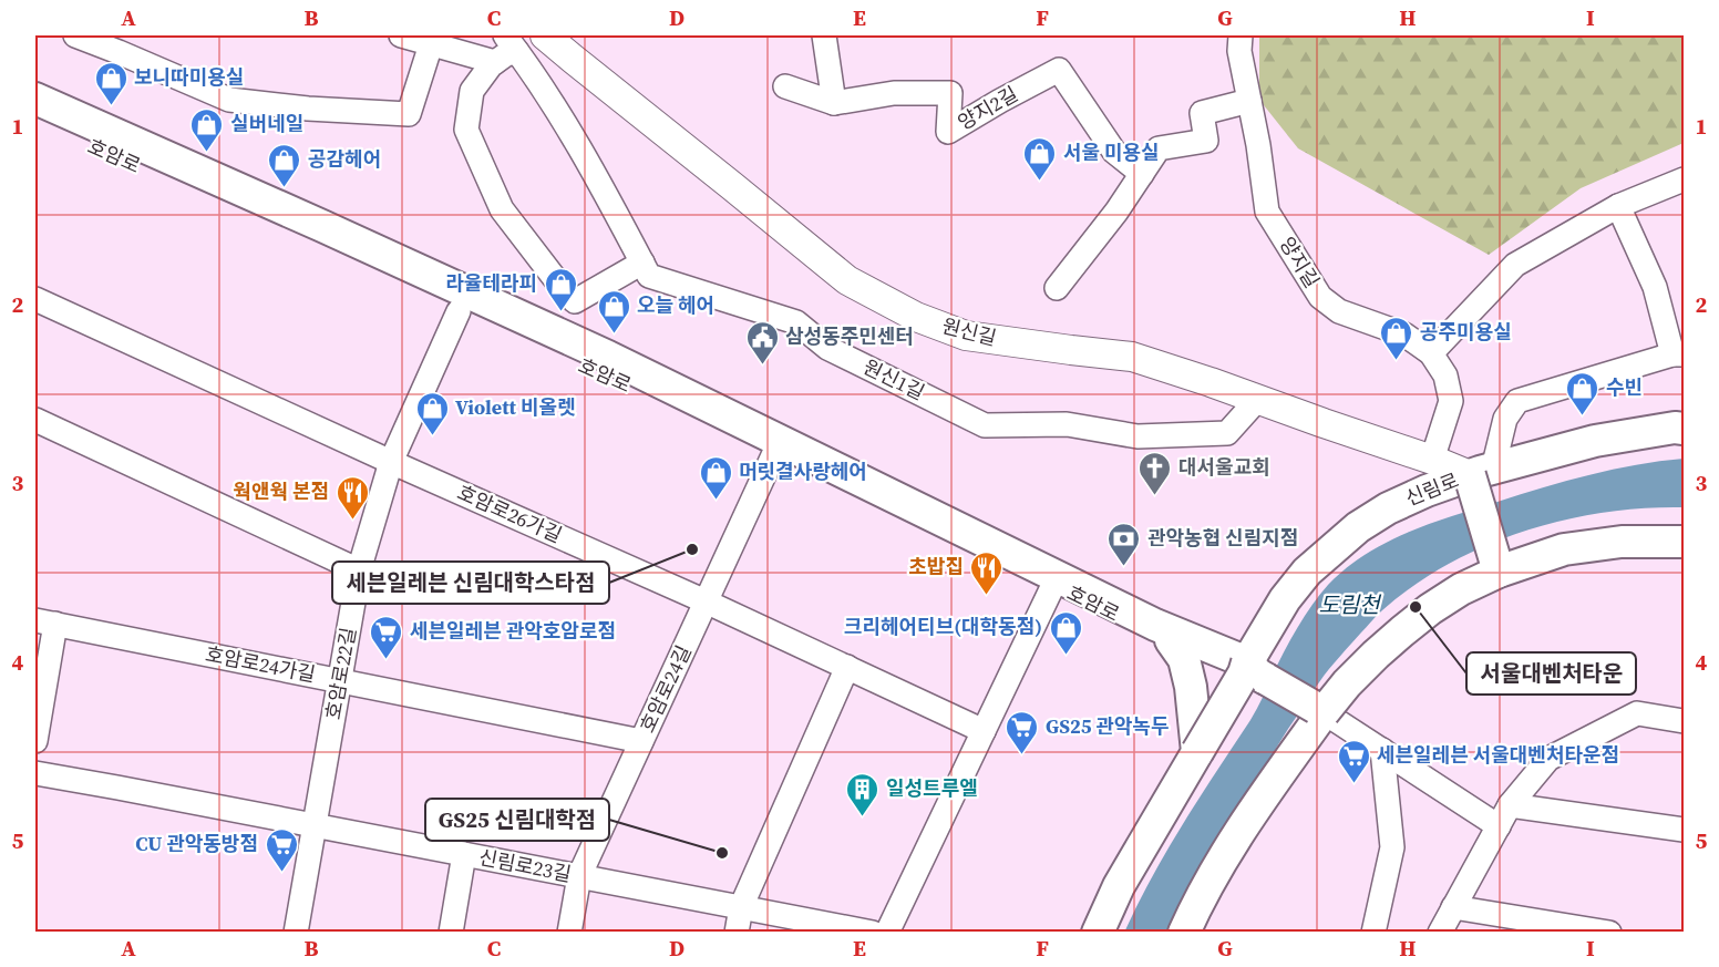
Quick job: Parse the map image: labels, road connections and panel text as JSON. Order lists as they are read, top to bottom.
{
  "streets": {
    "main road": ["호암로", "신림로"],
    "street": [
      "양지2길",
      "양지길",
      "원신길",
      "원신1길",
      "호암로26가길",
      "호암로24가길",
      "호암로22길",
      "호암로24길",
      "신림로23길"
    ]
  },
  "crossings": [
    ["호암로", "호암로22길"],
    ["호암로", "호암로24길"],
    ["양지길", "원신길"],
    ["원신길", "원신1길"],
    ["원신길", "신림로"],
    ["호암로26가길", "호암로22길"],
    ["호암로26가길", "호암로24길"],
    ["호암로24가길", "호암로22길"],
    ["호암로24가길", "호암로24길"],
    ["호암로22길", "신림로23길"],
    ["호암로24길", "신림로23길"]
  ],
  "water": ["도림천"],
  "places": {
    "shop": [
      "보니따미용실",
      "실버네일",
      "서울 미용실",
      "공감헤어",
      "라율테라피",
      "오늘 헤어",
      "공주미용실",
      "수빈",
      "Violett 비올렛",
      "머릿결사랑헤어",
      "크리헤어티브(대학동점)"
    ],
    "public building": ["삼성동주민센터"],
    "church": ["대서울교회"],
    "restaurant": ["웍앤웍 본점", "초밥집"],
    "other": ["세븐일레븐 신림대학스타점", "서울대벤처타운", "GS25 신림대학점"],
    "bank": ["관악농협 신림지점"],
    "supermarket": [
      "세븐일레븐 관악호암로점",
      "GS25 관악녹두",
      "세븐일레븐 서울대벤처타운점",
      "CU 관악동방점"
    ],
    "building": ["일성트루엘"]
  },
  "grid": {
    "columns": [
      "A",
      "B",
      "C",
      "D",
      "E",
      "F",
      "G",
      "H",
      "I"
    ],
    "rows": [
      "1",
      "2",
      "3",
      "4",
      "5"
    ]
  }
}
